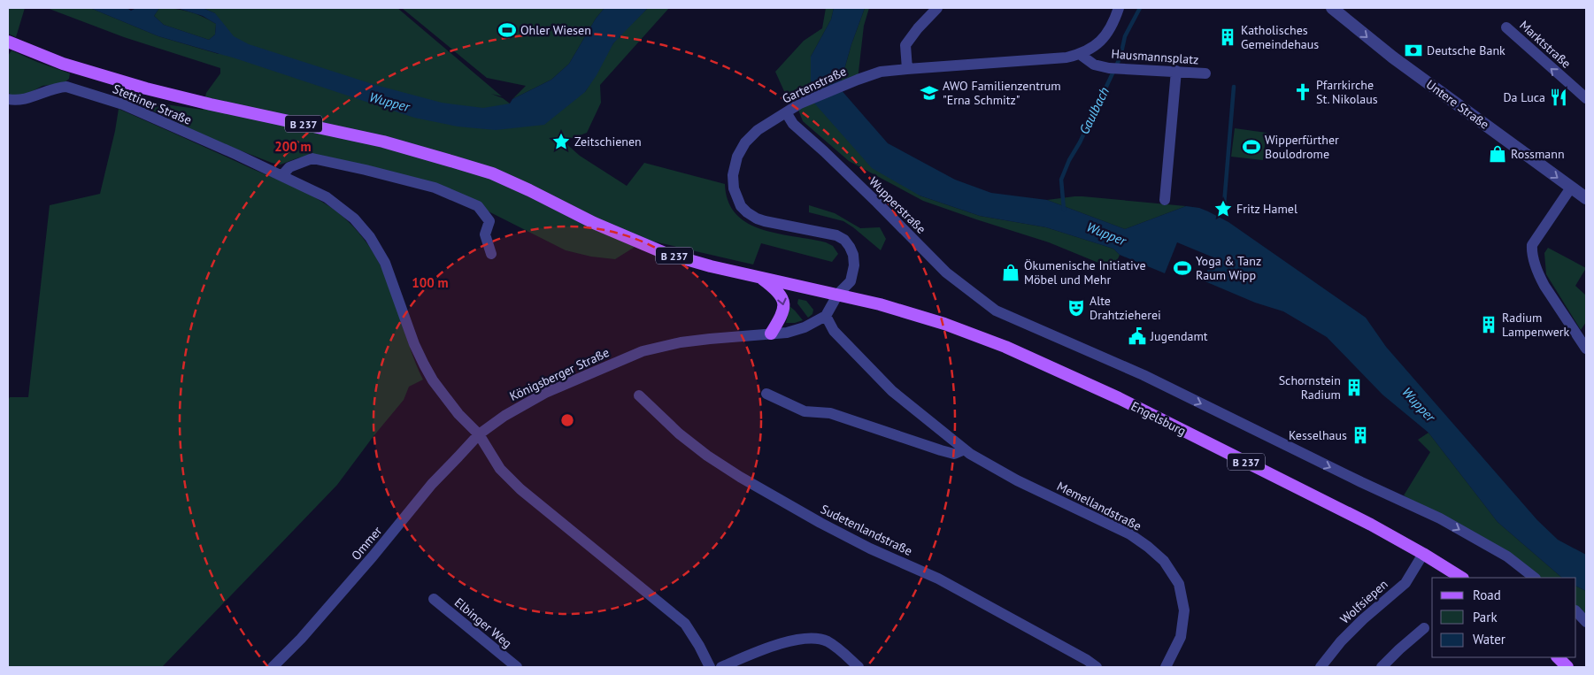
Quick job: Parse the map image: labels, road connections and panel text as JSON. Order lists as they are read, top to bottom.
{
  "streets": {
    "main road": ["B 237", "Engelsburg"],
    "street": [
      "Marktstraße",
      "Hausmannsplatz",
      "Gartenstraße",
      "Stettiner Straße",
      "Untere Straße",
      "Wupperstraße",
      "Königsberger Straße",
      "Memellandstraße",
      "Sudetenlandstraße",
      "Ommer",
      "Wolfsiepen",
      "Elbinger Weg"
    ]
  },
  "crossings": [
    ["Hausmannsplatz", "Gartenstraße"],
    ["Gartenstraße", "B 237"],
    ["Gartenstraße", "Wupperstraße"],
    ["Gartenstraße", "Engelsburg"],
    ["Stettiner Straße", "Königsberger Straße"],
    ["Stettiner Straße", "Ommer"],
    ["B 237", "Engelsburg"],
    ["Königsberger Straße", "Memellandstraße"],
    ["Königsberger Straße", "Ommer"],
    ["Engelsburg", "Wolfsiepen"]
  ],
  "one_way": ["Marktstraße", "Untere Straße", "Wupperstraße"],
  "water": ["Wupper", "Gaulbach"],
  "places": {
    "sports": ["Ohler Wiesen", "Wipperfürther Boulodrome", "Yoga & Tanz Raum Wipp"],
    "building": [
      "Katholisches Gemeindehaus",
      "Radium Lampenwerk",
      "Schornstein Radium",
      "Kesselhaus"
    ],
    "bank": ["Deutsche Bank"],
    "church": ["Pfarrkirche St. Nikolaus"],
    "school or university": ["AWO Familienzentrum \"Erna Schmitz\""],
    "restaurant": ["Da Luca"],
    "place": ["Zeitschienen", "Fritz Hamel"],
    "shop": ["Rossmann", "Ökumenische Initiative Möbel und Mehr"],
    "theatre": ["Alte Drahtzieherei"],
    "public building": ["Jugendamt"]
  },
  "legend": ["Road", "Park", "Water"],
  "rings": ["200 m", "100 m"]
}
